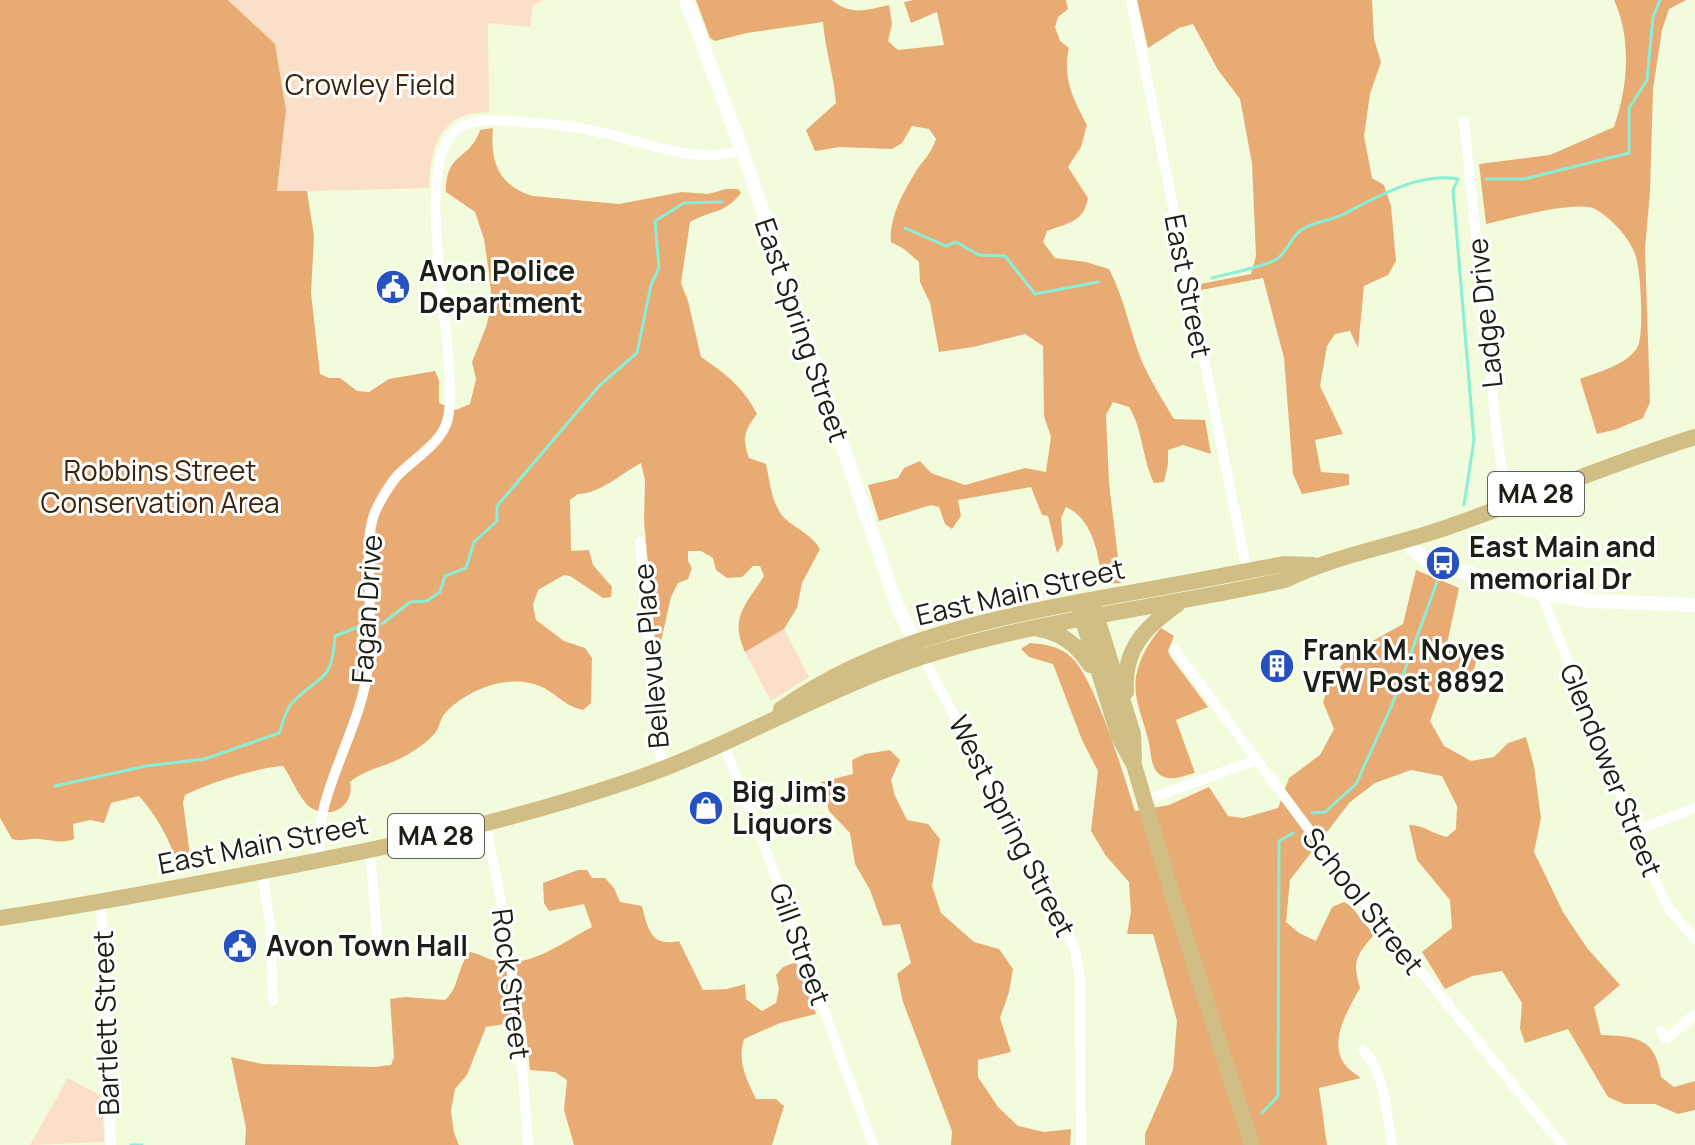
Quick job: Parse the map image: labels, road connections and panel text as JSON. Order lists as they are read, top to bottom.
{
  "streets": {
    "main road": ["East Spring Street", "MA 28", "East Main Street"],
    "street": [
      "East Street",
      "Ladge Drive",
      "Fagan Drive",
      "Bellevue Place",
      "Glendower Street",
      "West Spring Street",
      "School Street",
      "Gill Street",
      "Rock Street",
      "Bartlett Street"
    ]
  },
  "crossings": [
    ["East Street", "East Main Street"],
    ["Ladge Drive", "MA 28"],
    ["East Spring Street", "East Main Street"],
    ["East Spring Street", "Fagan Drive"],
    ["East Spring Street", "West Spring Street"],
    ["MA 28", "East Main Street"],
    ["East Main Street", "Fagan Drive"],
    ["East Main Street", "Bellevue Place"],
    ["East Main Street", "West Spring Street"],
    ["East Main Street", "Gill Street"],
    ["East Main Street", "Rock Street"],
    ["East Main Street", "Bartlett Street"]
  ],
  "parks": ["Crowley Field", "Robbins Street Conservation Area"],
  "places": {
    "public building": ["Avon Police Department", "Avon Town Hall"],
    "bus stop": ["East Main and memorial Dr"],
    "building": ["Frank M. Noyes VFW Post 8892"],
    "shop": ["Big Jim's Liquors"]
  }
}
